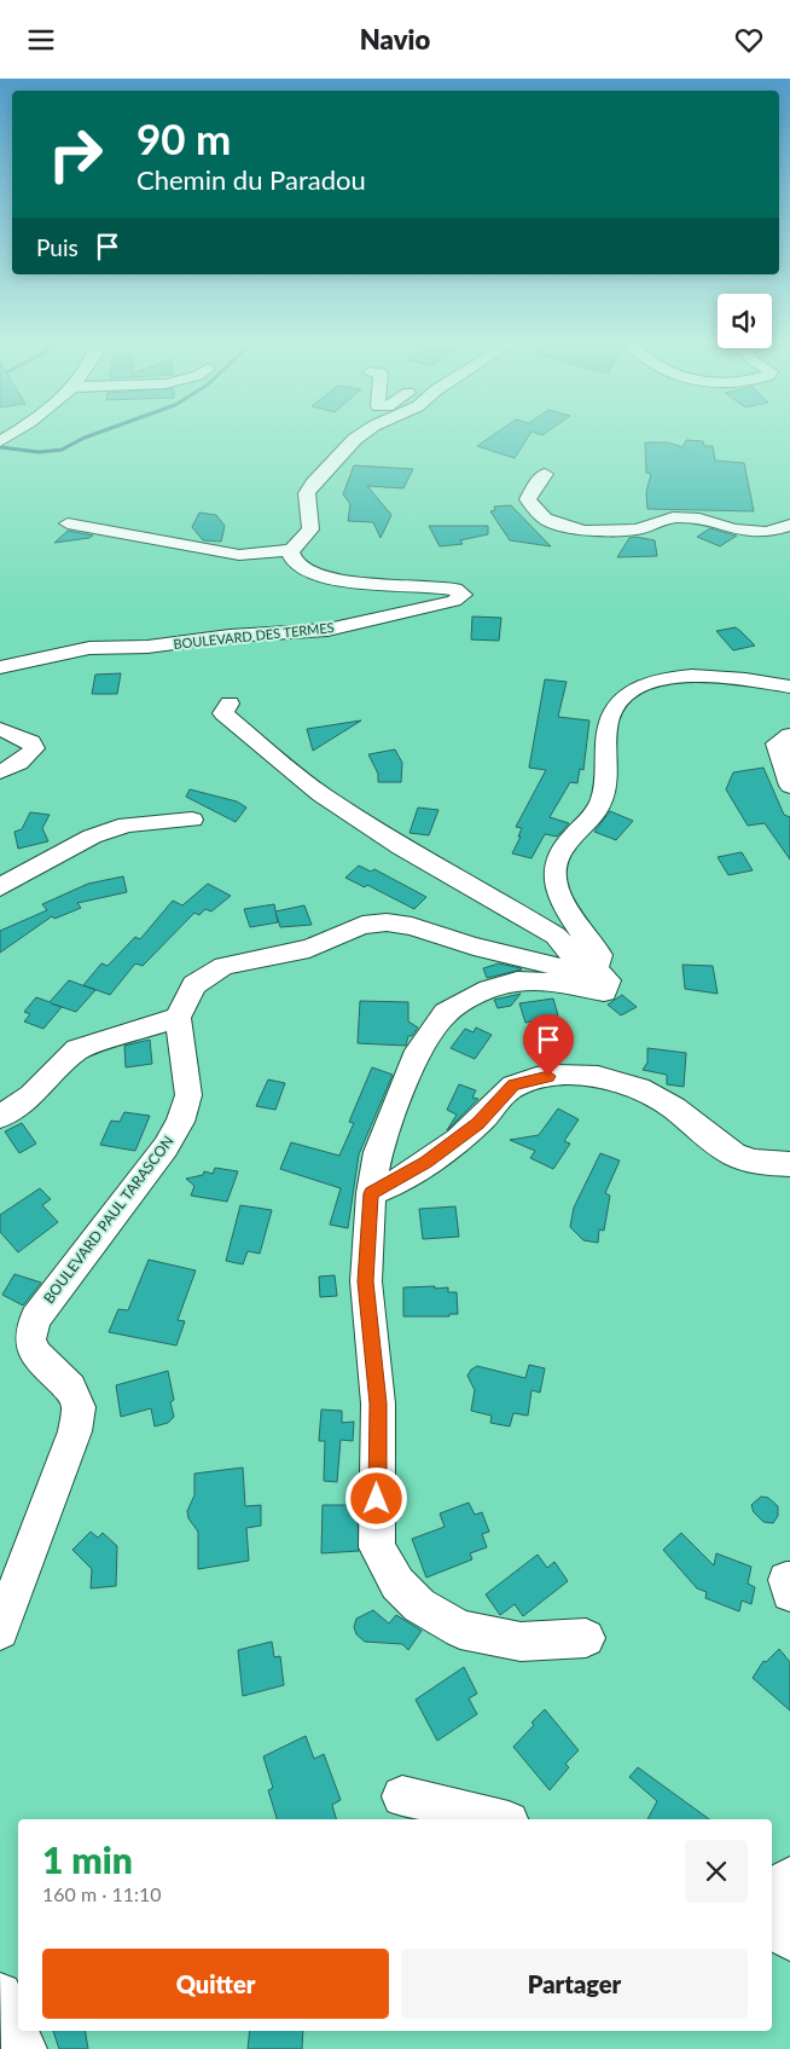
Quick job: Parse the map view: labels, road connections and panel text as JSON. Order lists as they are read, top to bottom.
{
  "streets": {
    "street": ["BOULEVARD DES TERMES", "BOULEVARD PAUL TARASCON"]
  },
  "page": {
    "header": "Navio",
    "turn": ["90 m", "Chemin du Paradou"],
    "then": "Puis",
    "heading": ["1 min", "160 m · 11:10"],
    "buttons": ["Quitter", "Partager"]
  }
}
